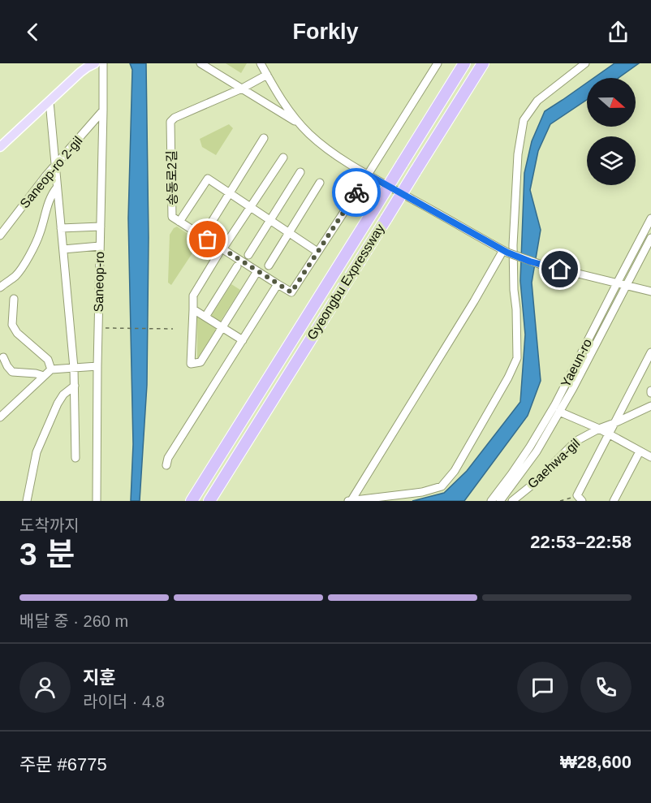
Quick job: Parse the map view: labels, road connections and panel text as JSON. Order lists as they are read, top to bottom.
{
  "streets": {
    "highway": ["Gyeongbu Expressway"],
    "street": [
      "Saneop-ro 2-gil",
      "송동로2길",
      "Saneop-ro",
      "Yaeun-ro",
      "Gaehwa-gil"
    ]
  },
  "crossings": [
    ["Saneop-ro 2-gil", "Saneop-ro"]
  ],
  "north": "right",
  "page": {
    "header": "Forkly",
    "heading": ["3 분", "도착까지", "22:53–22:58"],
    "panel": [
      "지훈",
      "라이더 · 4.8",
      "주문 #6775",
      "₩28,600"
    ],
    "bar": "배달 중 · 260 m"
  }
}
